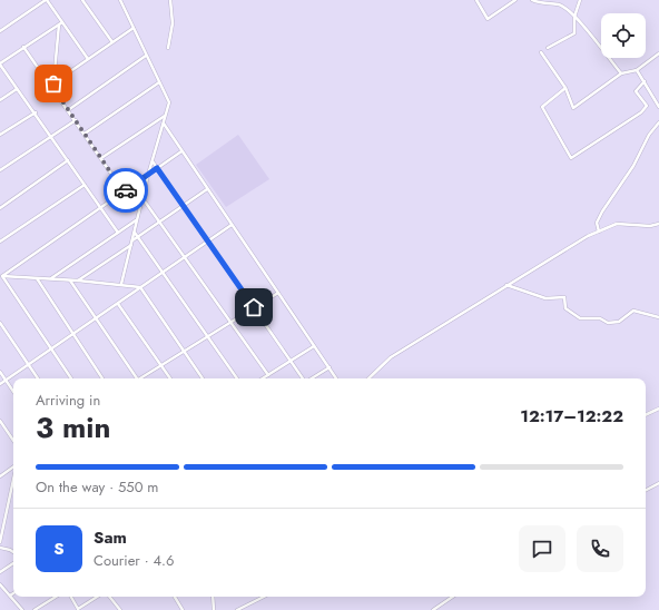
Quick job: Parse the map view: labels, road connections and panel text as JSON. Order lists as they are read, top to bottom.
{
  "page": {
    "heading": ["3 min", "Arriving in", "12:17–12:22"],
    "panel": ["Sam", "Courier · 4.6"],
    "bar": "On the way · 550 m",
    "round": "S"
  }
}
